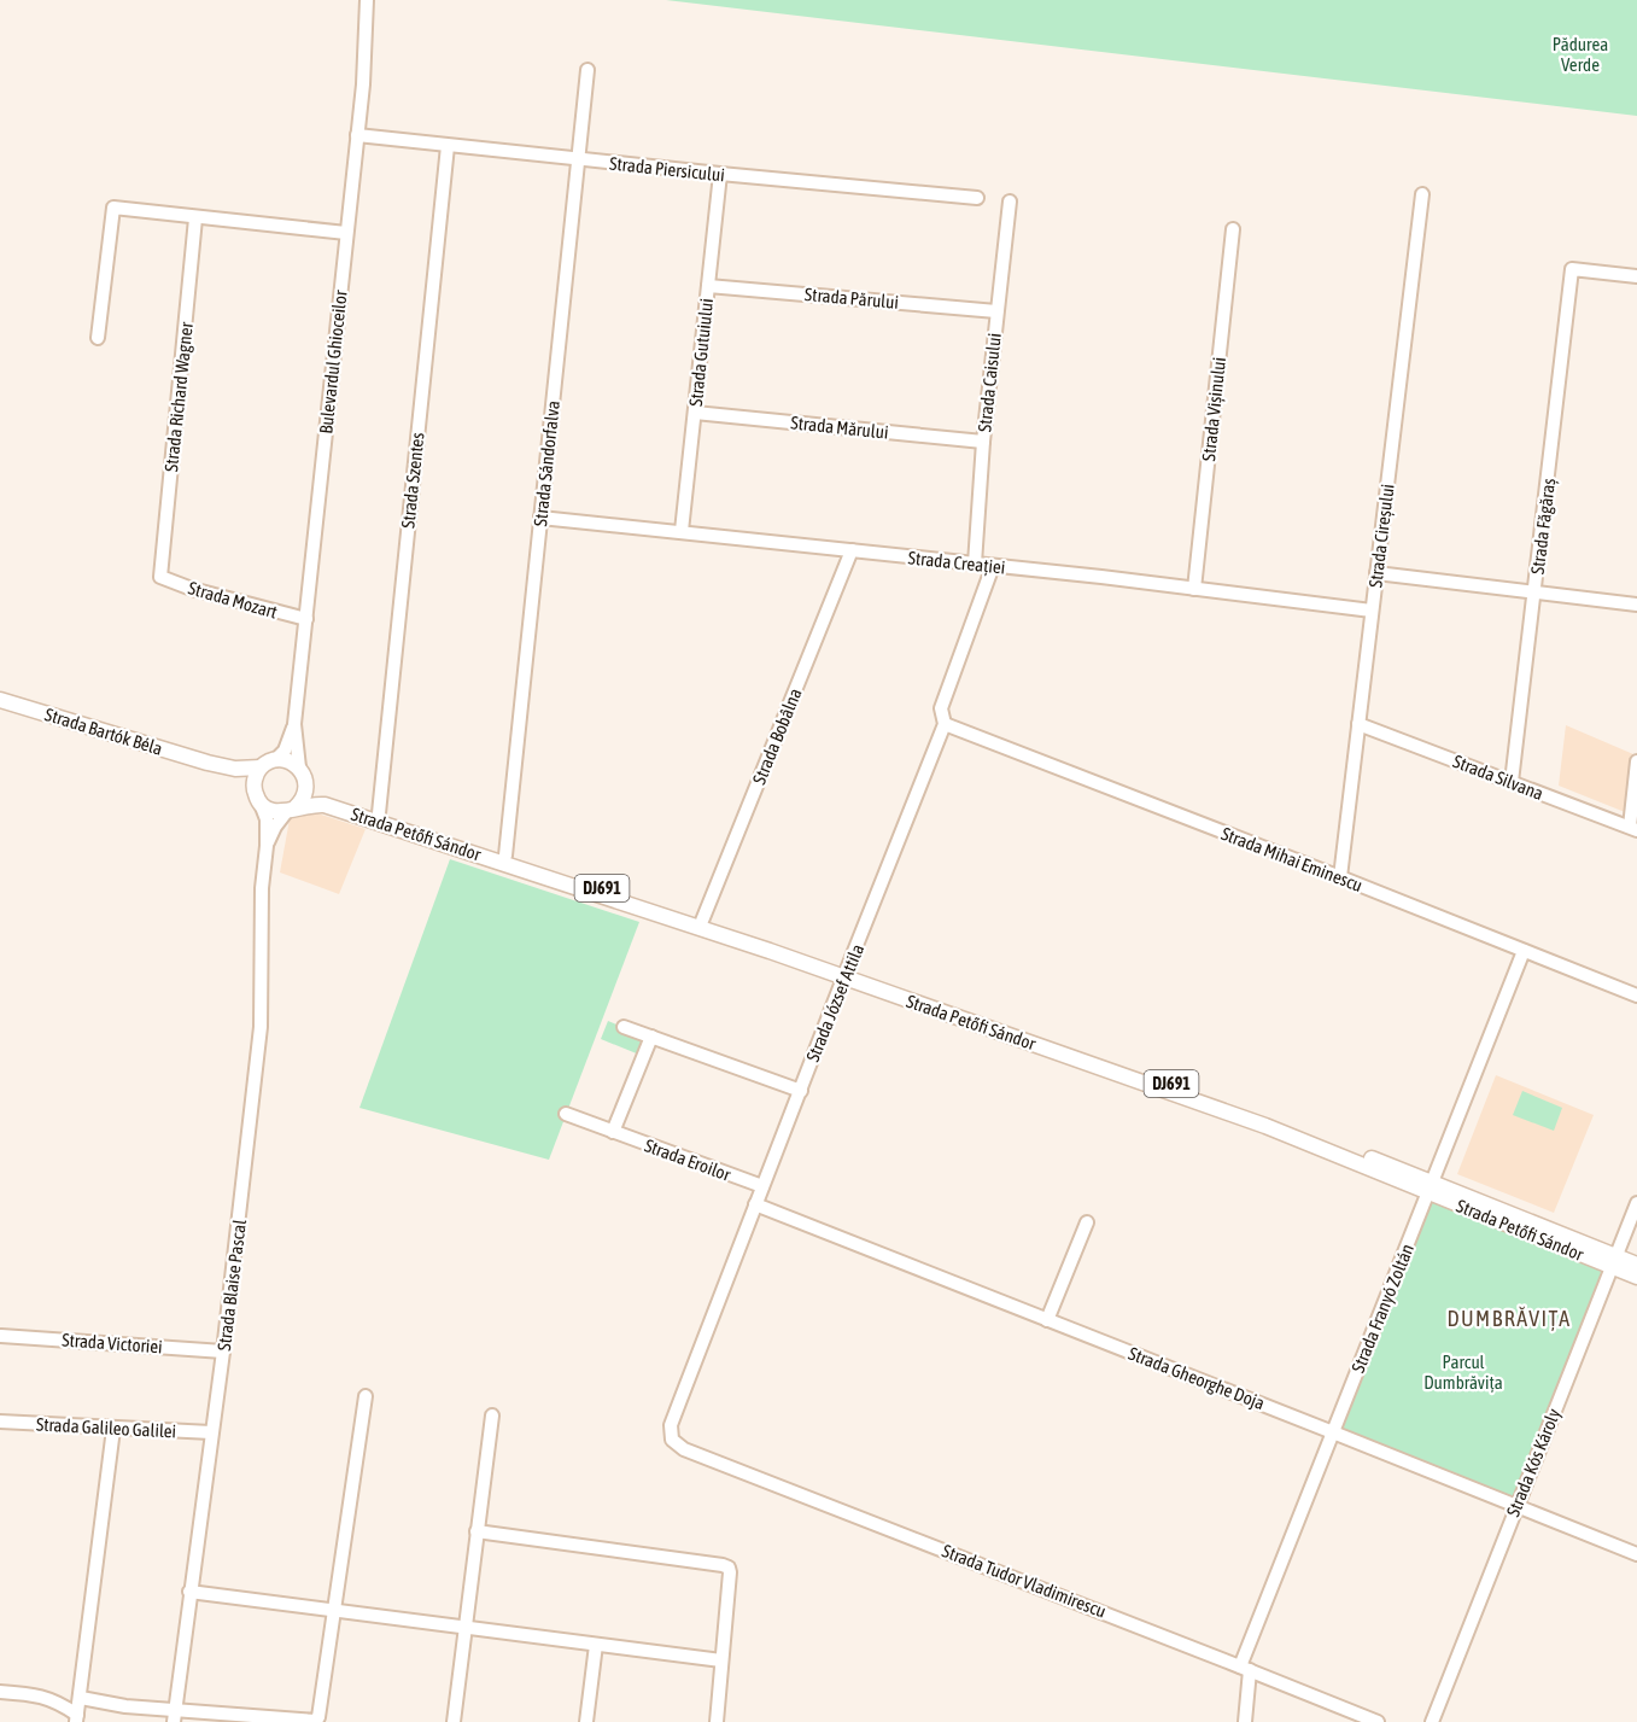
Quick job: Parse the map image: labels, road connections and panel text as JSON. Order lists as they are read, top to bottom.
{
  "streets": {
    "main road": ["Strada Bartók Béla", "Strada Petőfi Sándor", "DJ691"],
    "street": [
      "Strada Piersicului",
      "Strada Părului",
      "Strada Gutuiului",
      "Bulevardul Ghioceilor",
      "Strada Caisului",
      "Strada Richard Wagner",
      "Strada Vișinului",
      "Strada Mărului",
      "Strada Sándorfalva",
      "Strada Szentes",
      "Strada Făgăraș",
      "Strada Cireșului",
      "Strada Creației",
      "Strada Mozart",
      "Strada Bobâlna",
      "Strada Silvana",
      "Strada Mihai Eminescu",
      "Strada József Attila",
      "Strada Eroilor",
      "Strada Blaise Pascal",
      "Strada Franyó Zoltán",
      "Strada Victoriei",
      "Strada Gheorghe Doja",
      "Strada Galileo Galilei",
      "Strada Kós Károly",
      "Strada Tudor Vladimirescu"
    ]
  },
  "crossings": [
    ["Strada Piersicului", "Strada Gutuiului"],
    ["Strada Piersicului", "Bulevardul Ghioceilor"],
    ["Strada Piersicului", "Strada Sándorfalva"],
    ["Strada Piersicului", "Strada Szentes"],
    ["Strada Părului", "Strada Gutuiului"],
    ["Strada Părului", "Strada Caisului"],
    ["Strada Gutuiului", "Strada Mărului"],
    ["Strada Gutuiului", "Strada Creației"],
    ["Bulevardul Ghioceilor", "Strada Mozart"],
    ["Bulevardul Ghioceilor", "Strada Bartók Béla"],
    ["Bulevardul Ghioceilor", "Strada Petőfi Sándor"],
    ["Bulevardul Ghioceilor", "DJ691"],
    ["Bulevardul Ghioceilor", "Strada Blaise Pascal"],
    ["Strada Caisului", "Strada Mărului"],
    ["Strada Caisului", "Strada Creației"],
    ["Strada Richard Wagner", "Strada Mozart"],
    ["Strada Vișinului", "Strada Creației"],
    ["Strada Sándorfalva", "Strada Creației"],
    ["Strada Sándorfalva", "Strada Petőfi Sándor"],
    ["Strada Szentes", "Strada Petőfi Sándor"],
    ["Strada Făgăraș", "Strada Silvana"],
    ["Strada Cireșului", "Strada Creației"],
    ["Strada Cireșului", "Strada Silvana"],
    ["Strada Cireșului", "Strada Mihai Eminescu"],
    ["Strada Creației", "Strada Bobâlna"],
    ["Strada Creației", "Strada József Attila"],
    ["Strada Bartók Béla", "Strada Petőfi Sándor"],
    ["Strada Bartók Béla", "DJ691"],
    ["Strada Bartók Béla", "Strada Blaise Pascal"],
    ["Strada Bobâlna", "Strada Petőfi Sándor"],
    ["Strada Petőfi Sándor", "DJ691"],
    ["Strada Petőfi Sándor", "Strada József Attila"],
    ["Strada Petőfi Sándor", "Strada Blaise Pascal"],
    ["Strada Petőfi Sándor", "Strada Franyó Zoltán"],
    ["Strada Petőfi Sándor", "Strada Kós Károly"],
    ["Strada Mihai Eminescu", "Strada József Attila"],
    ["Strada Mihai Eminescu", "Strada Franyó Zoltán"],
    ["DJ691", "Strada Blaise Pascal"],
    ["Strada József Attila", "Strada Eroilor"],
    ["Strada József Attila", "Strada Gheorghe Doja"],
    ["Strada József Attila", "Strada Tudor Vladimirescu"],
    ["Strada Blaise Pascal", "Strada Victoriei"],
    ["Strada Blaise Pascal", "Strada Galileo Galilei"],
    ["Strada Franyó Zoltán", "Strada Gheorghe Doja"],
    ["Strada Franyó Zoltán", "Strada Tudor Vladimirescu"],
    ["Strada Gheorghe Doja", "Strada Kós Károly"]
  ],
  "districts": ["DUMBRĂVIȚA"],
  "parks": ["Pădurea Verde", "Parcul Dumbrăvița"]
}
